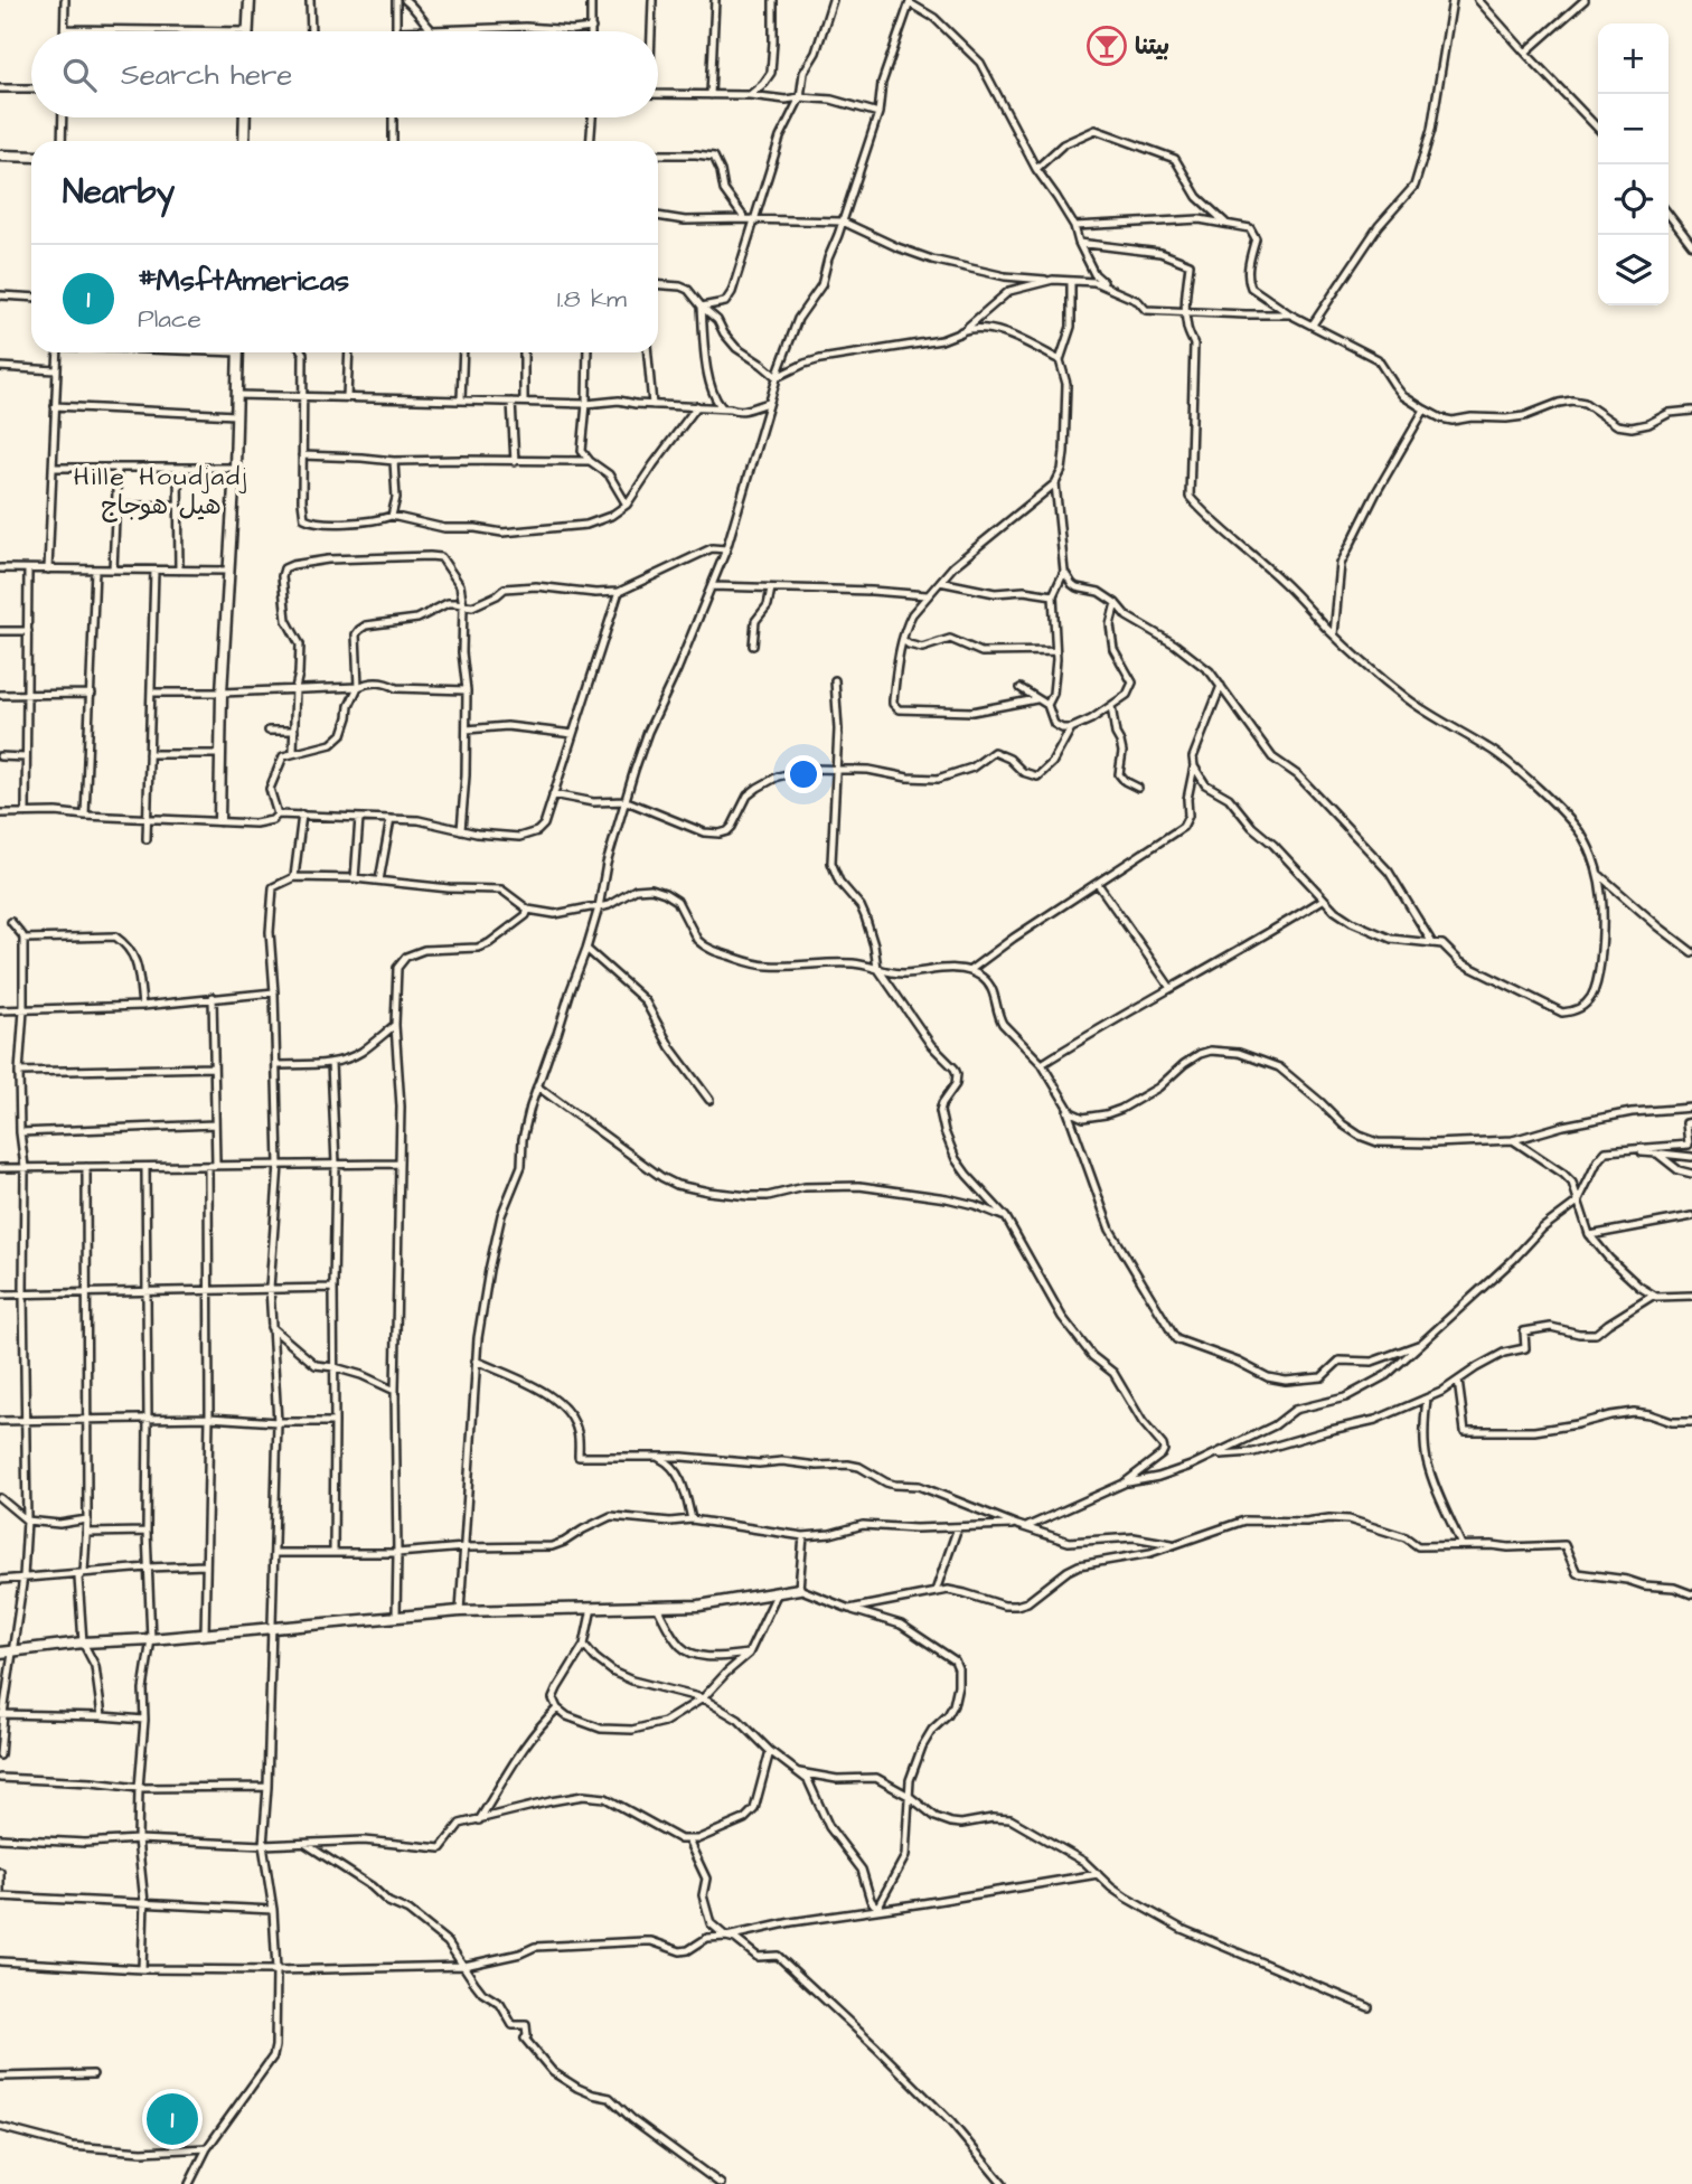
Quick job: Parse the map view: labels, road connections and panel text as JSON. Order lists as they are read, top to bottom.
{
  "districts": ["Hille Houdjadj هيل هوجاج"],
  "places": {
    "bar": ["بيتنا"]
  },
  "page": {
    "map_buttons": ["+", "−"],
    "search": "Search here",
    "heading": "Nearby",
    "list": [
      {
        "mark": "1",
        "name": "#MsftAmericas",
        "note": "Place",
        "value": "1.8 km"
      }
    ],
    "pins": "1"
  }
}
